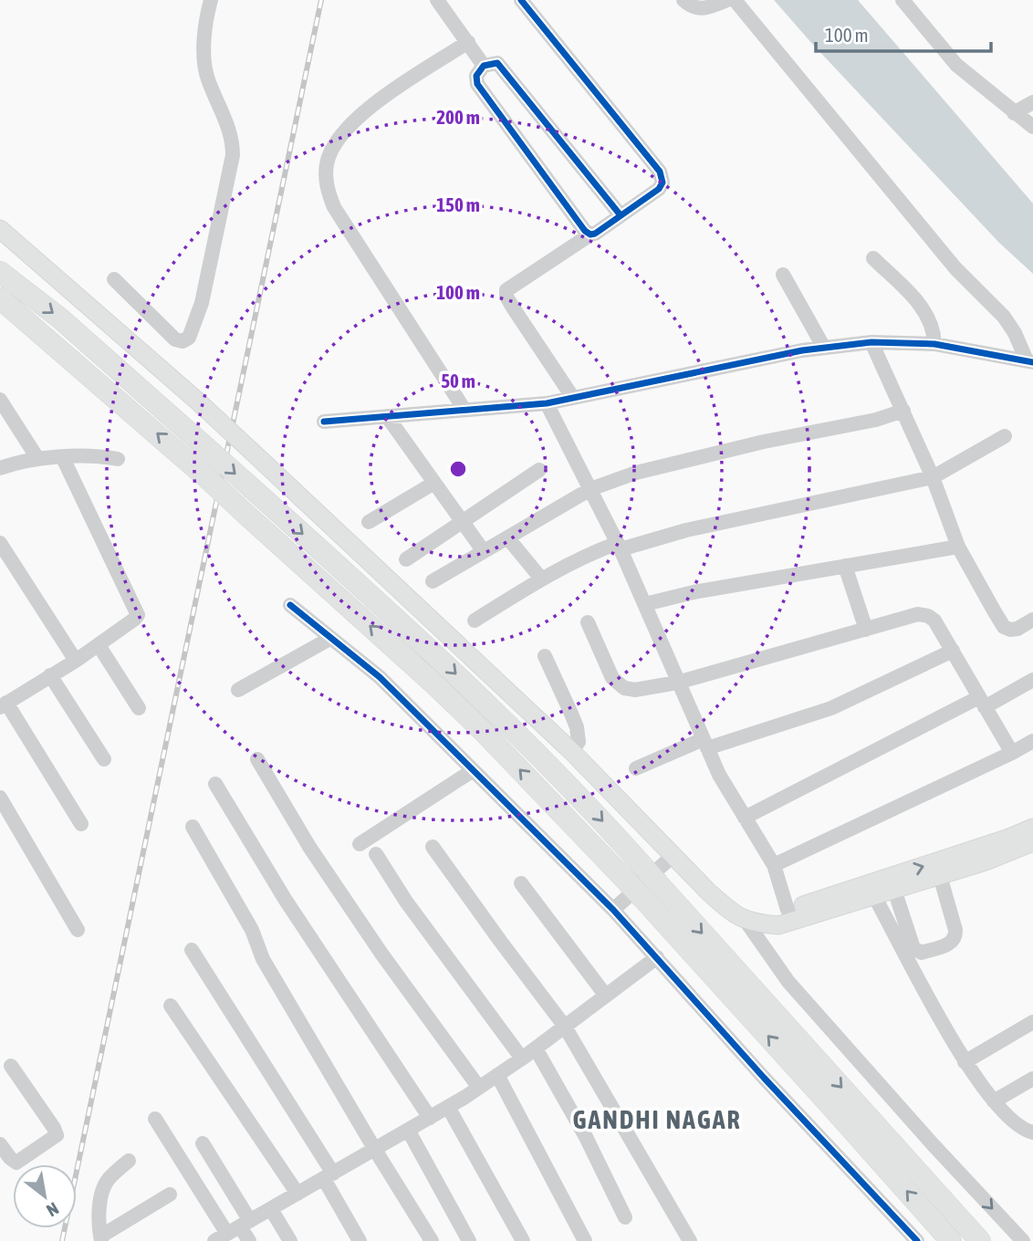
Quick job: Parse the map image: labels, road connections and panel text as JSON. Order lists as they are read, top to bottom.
{
  "districts": ["GANDHI NAGAR"],
  "scale_bar": "100 m",
  "north": "bottom right",
  "rings": [
    "200 m",
    "150 m",
    "100 m",
    "50 m"
  ]
}
